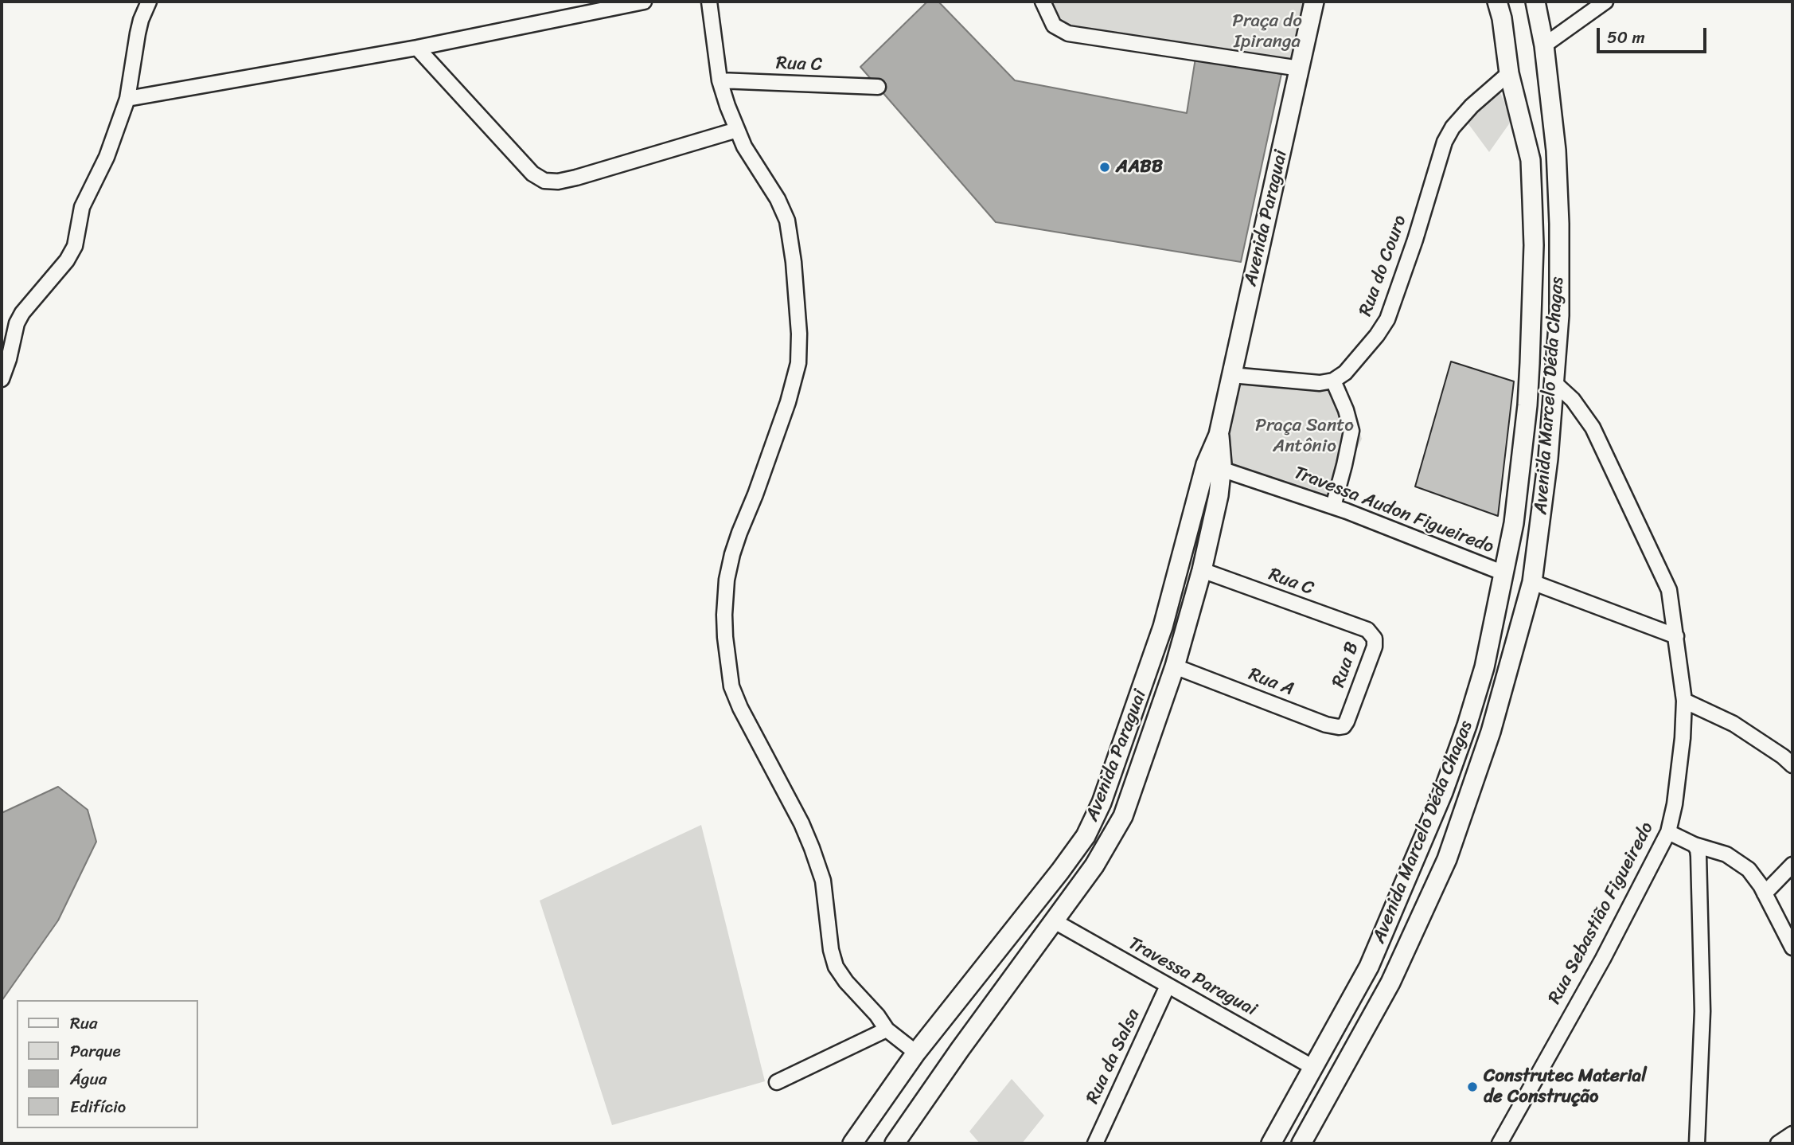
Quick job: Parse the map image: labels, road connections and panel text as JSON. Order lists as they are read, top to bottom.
{
  "streets": {
    "main road": ["Avenida Paraguai", "Avenida Marcelo Déda Chagas"],
    "street": [
      "Rua C",
      "Rua do Couro",
      "Travessa Audon Figueiredo",
      "Rua B",
      "Rua A",
      "Rua Sebastião Figueiredo",
      "Travessa Paraguai",
      "Rua da Salsa"
    ]
  },
  "crossings": [
    ["Rua C", "Avenida Paraguai"],
    ["Rua C", "Rua B"],
    ["Avenida Paraguai", "Travessa Audon Figueiredo"],
    ["Avenida Paraguai", "Rua A"],
    ["Avenida Paraguai", "Travessa Paraguai"],
    ["Rua do Couro", "Avenida Marcelo Déda Chagas"],
    ["Avenida Marcelo Déda Chagas", "Travessa Audon Figueiredo"],
    ["Avenida Marcelo Déda Chagas", "Rua Sebastião Figueiredo"],
    ["Avenida Marcelo Déda Chagas", "Travessa Paraguai"],
    ["Rua B", "Rua A"],
    ["Travessa Paraguai", "Rua da Salsa"]
  ],
  "parks": ["Praça do Ipiranga", "Praça Santo Antônio"],
  "places": ["AABB", "Construtec Material de Construção"],
  "legend": [
    "Rua",
    "Parque",
    "Água",
    "Edifício"
  ],
  "scale_bar": "50 m"
}
